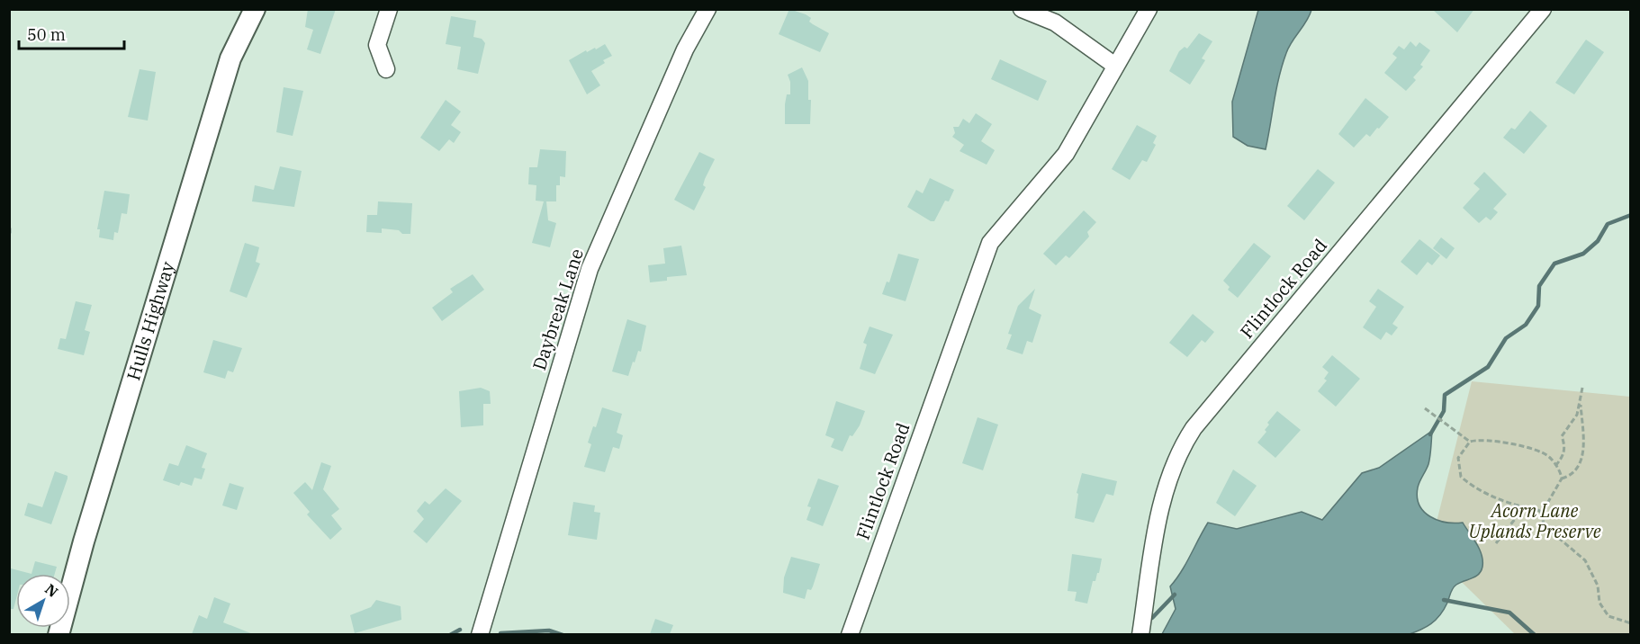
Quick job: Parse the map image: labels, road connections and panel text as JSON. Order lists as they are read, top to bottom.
{
  "streets": {
    "street": ["Flintlock Road", "Daybreak Lane", "Hulls Highway"]
  },
  "parks": ["Acorn Lane Uplands Preserve"],
  "scale_bar": "50 m",
  "north": "top right"
}
